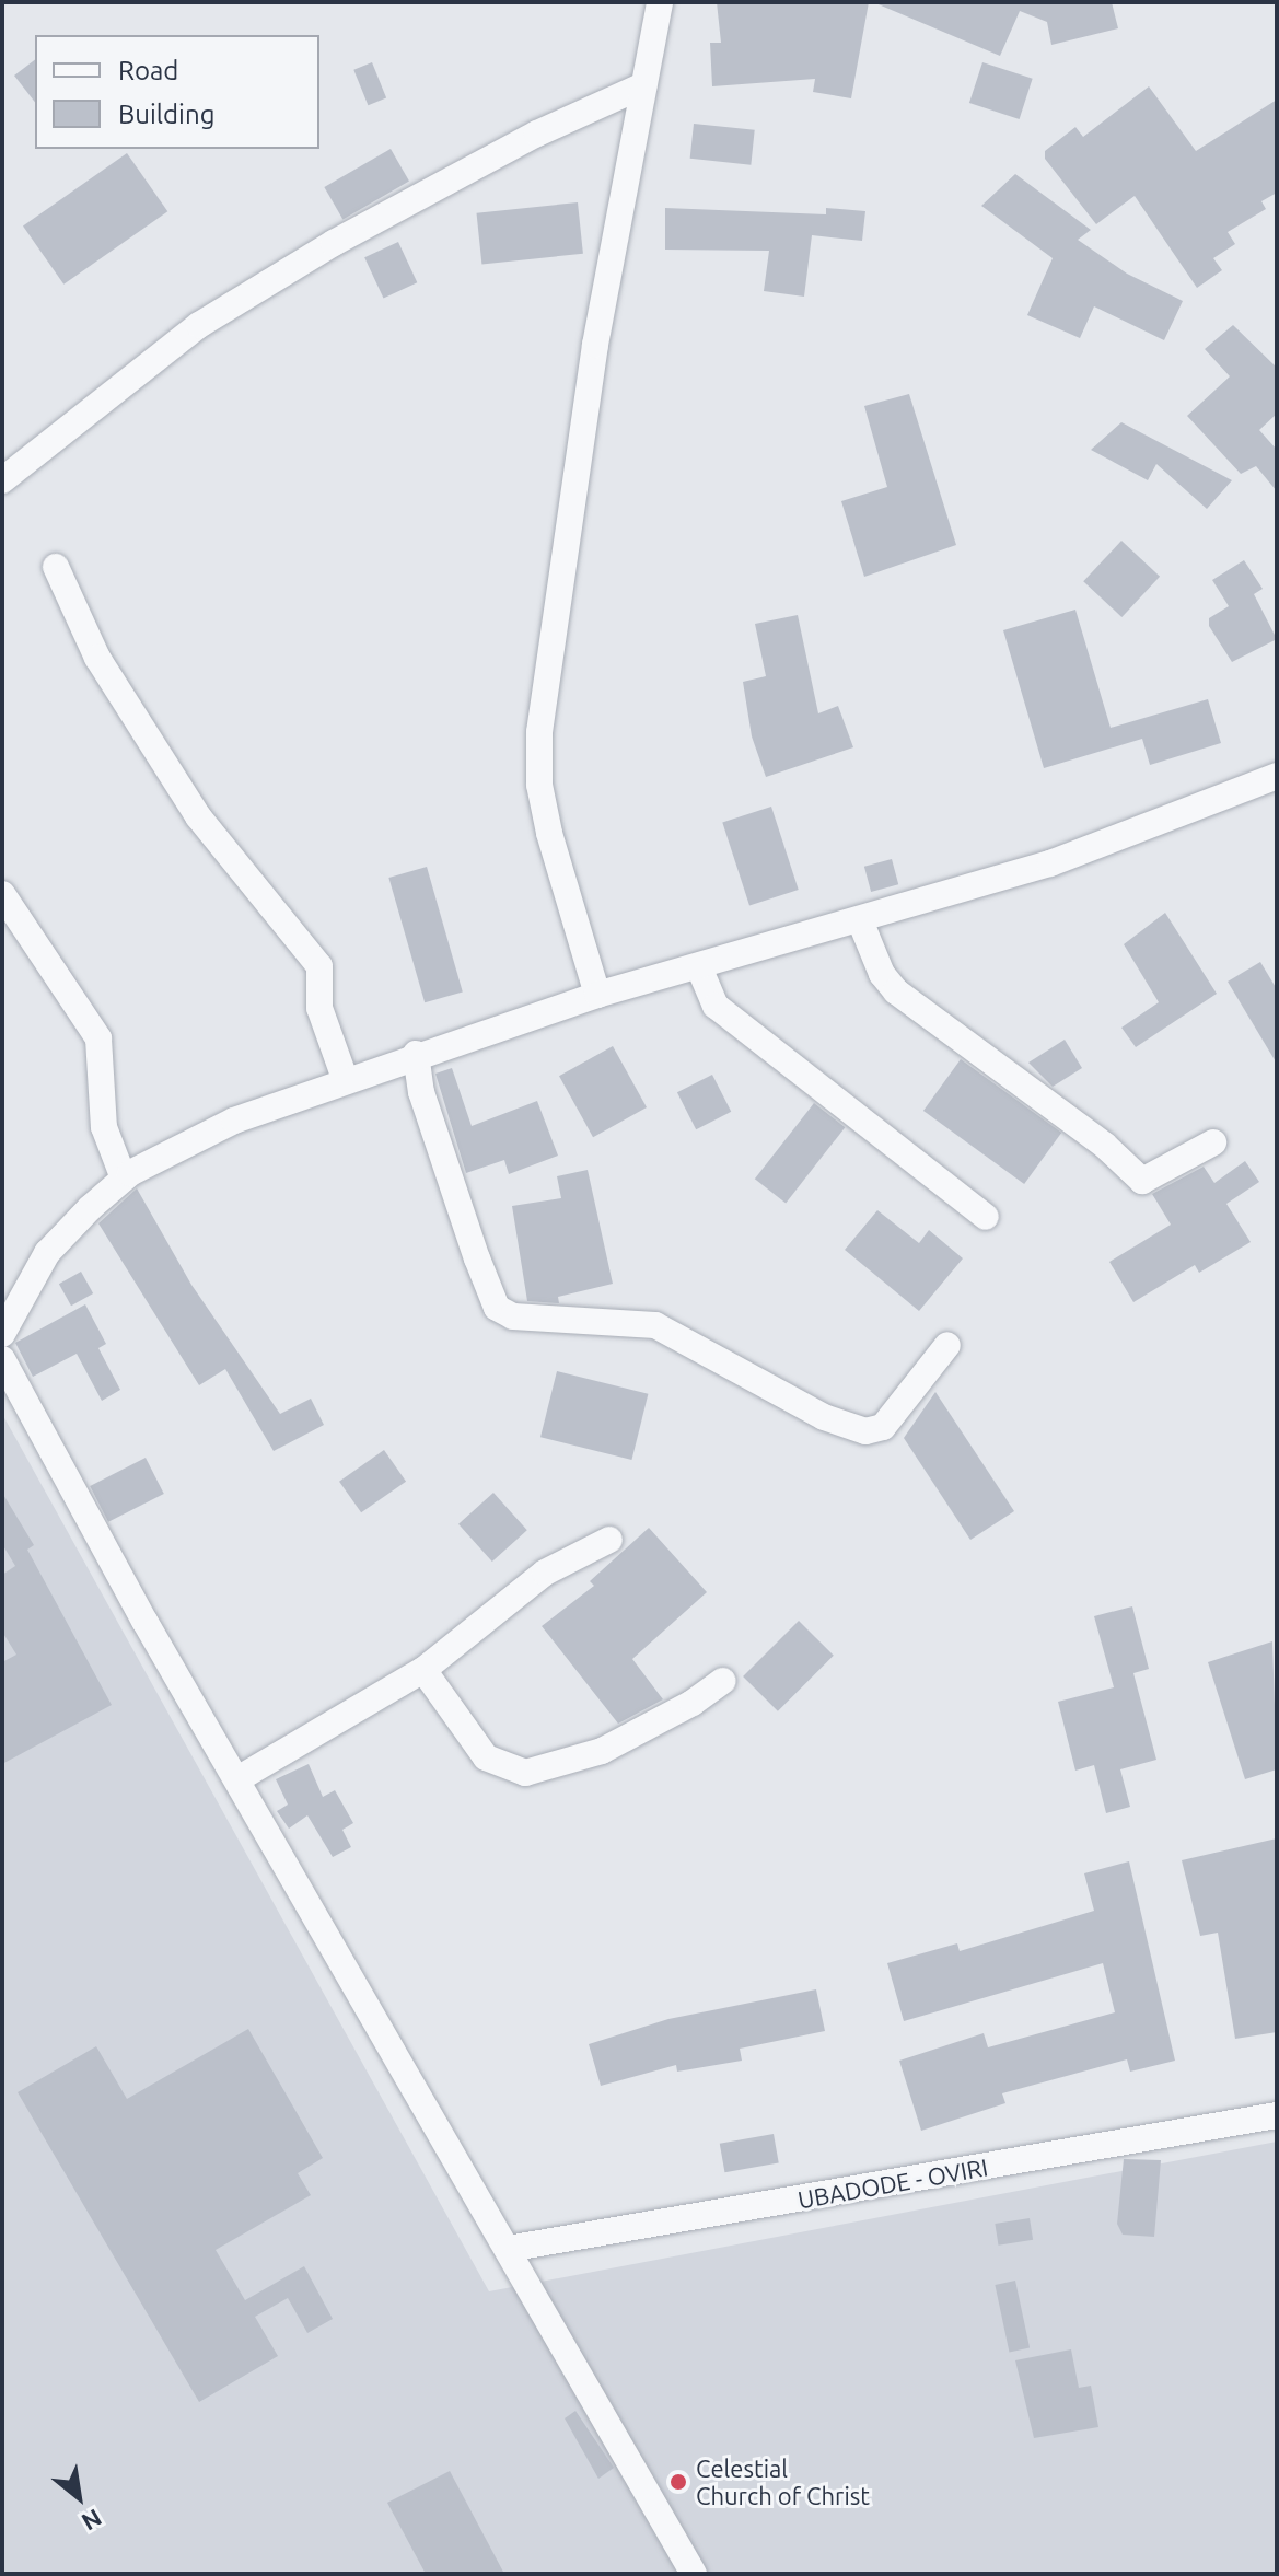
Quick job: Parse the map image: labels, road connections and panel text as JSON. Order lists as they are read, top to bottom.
{
  "streets": {
    "street": ["UBADODE - OVIRI"]
  },
  "places": ["Celestial Church of Christ"],
  "legend": ["Road", "Building"],
  "north": "bottom right"
}
